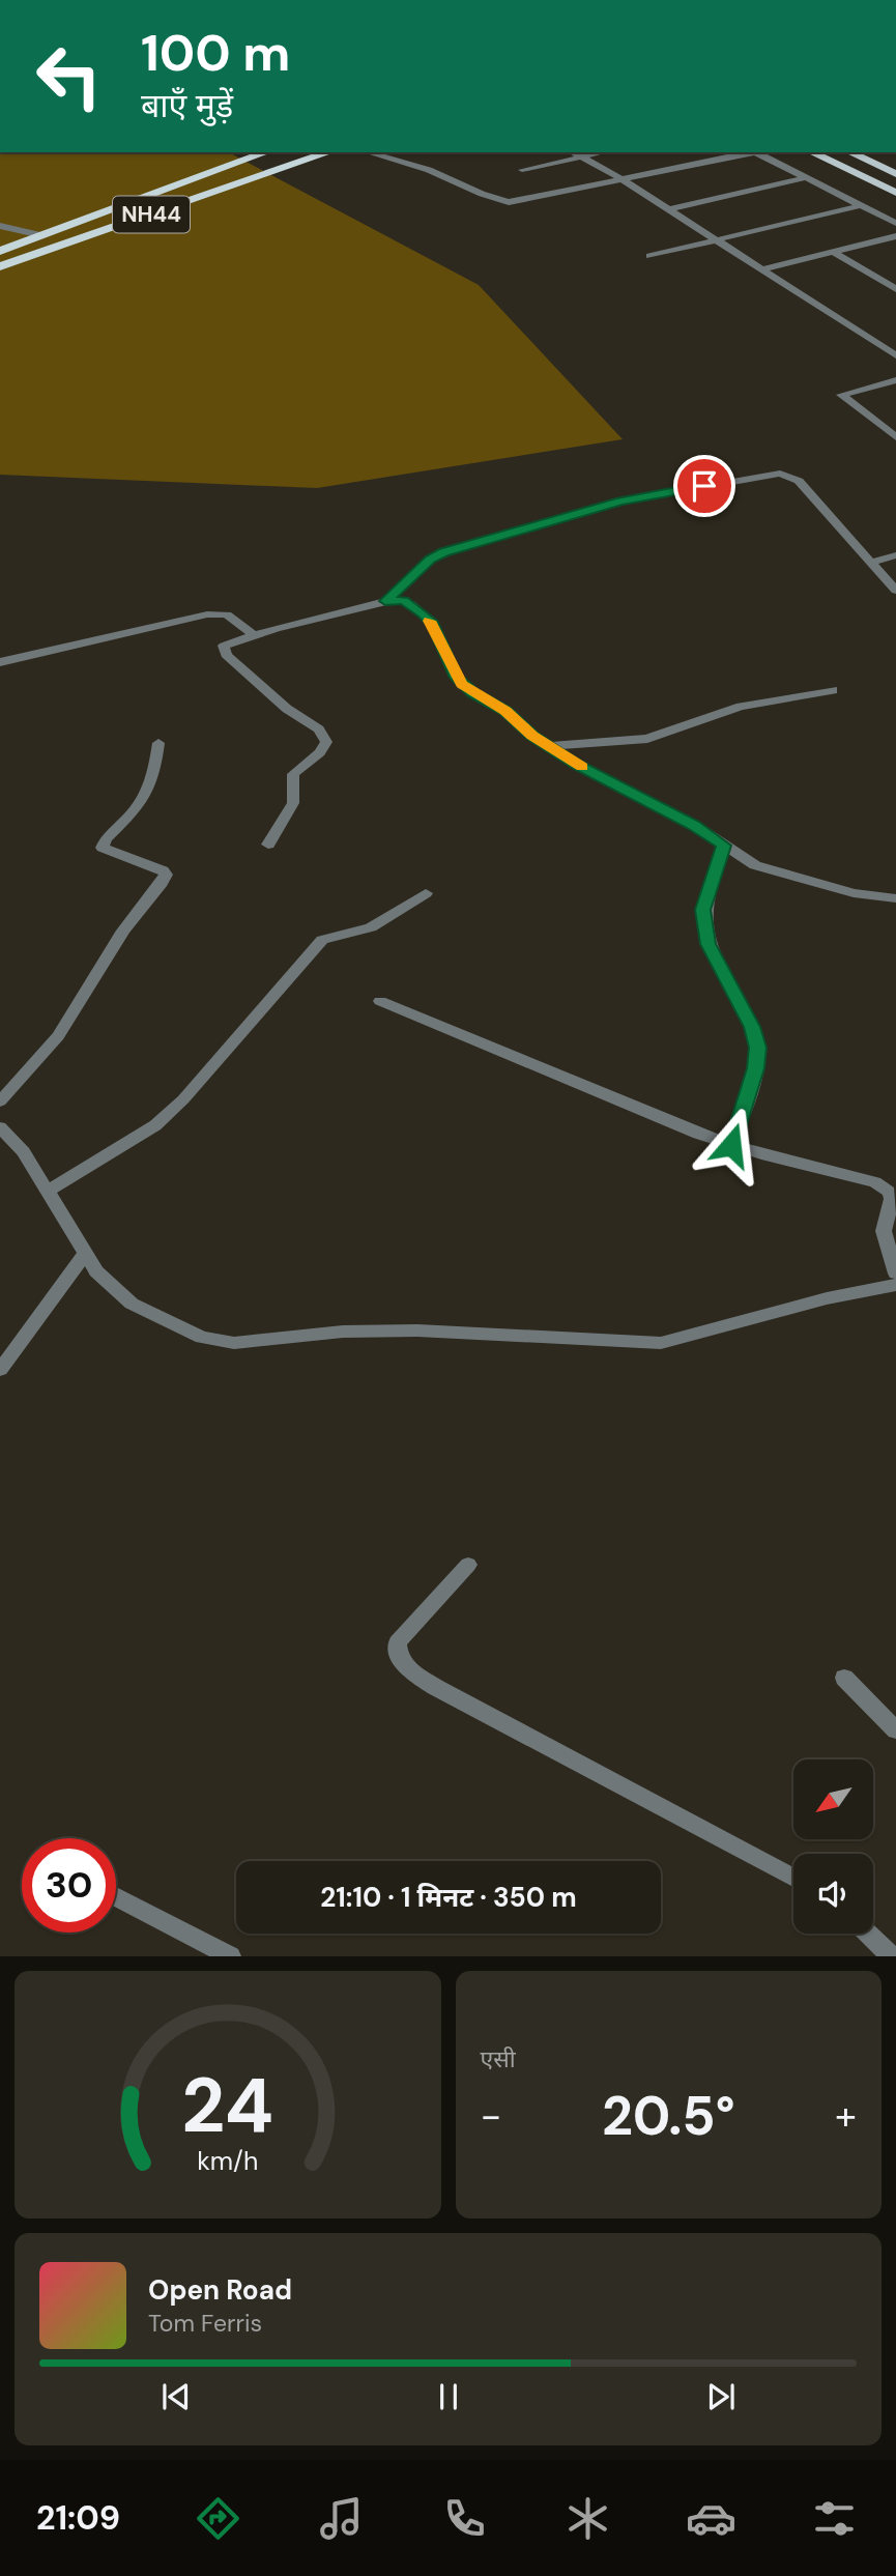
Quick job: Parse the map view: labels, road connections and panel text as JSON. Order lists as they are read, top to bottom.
{
  "streets": {
    "highway": ["NH44"]
  },
  "north": "bottom left",
  "page": {
    "turn": ["100 m", "बाएँ मुड़ें"],
    "limit": "30",
    "trip": "21:10 · 1 मिनट · 350 m",
    "tile": "एसी",
    "heat": ["−", "20.5°", "+"],
    "song": ["Open Road", "Tom Ferris"],
    "tabs": "21:09",
    "gauge": ["24", "km/h"]
  }
}
